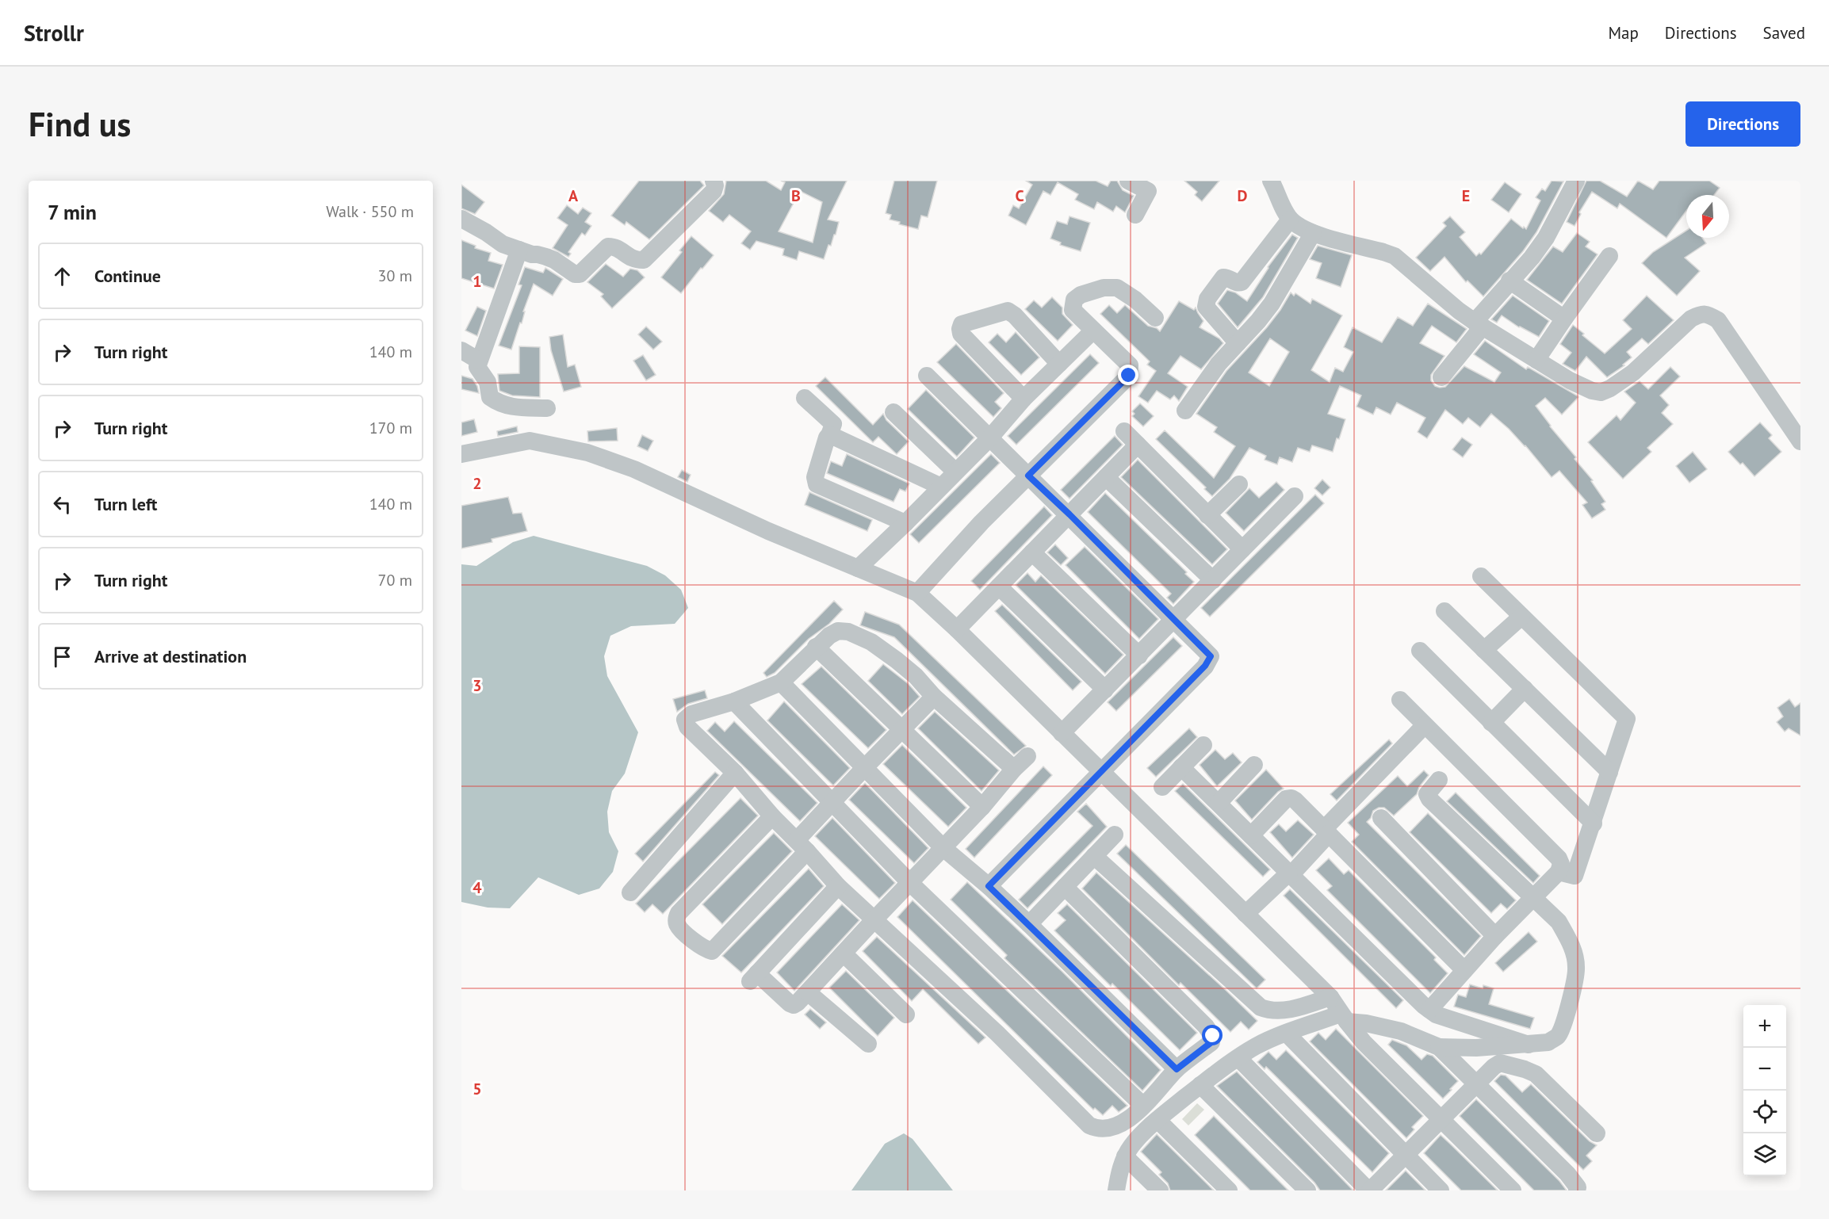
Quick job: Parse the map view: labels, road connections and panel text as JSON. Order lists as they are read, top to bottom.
{
  "north": "bottom",
  "page": {
    "header": "Strollr",
    "nav": ["Map", "Directions", "Saved"],
    "buttons": "Directions",
    "title": "Find us",
    "heading": ["7 min", "Walk · 550 m"],
    "list": [
      ["Continue", "30 m"],
      ["Turn right", "140 m"],
      ["Turn right", "170 m"],
      ["Turn left", "140 m"],
      ["Turn right", "70 m"],
      "Arrive at destination"
    ],
    "map_buttons": ["+", "−"]
  },
  "grid": {
    "columns": [
      "A",
      "B",
      "C",
      "D",
      "E"
    ],
    "rows": [
      "1",
      "2",
      "3",
      "4",
      "5"
    ]
  }
}
